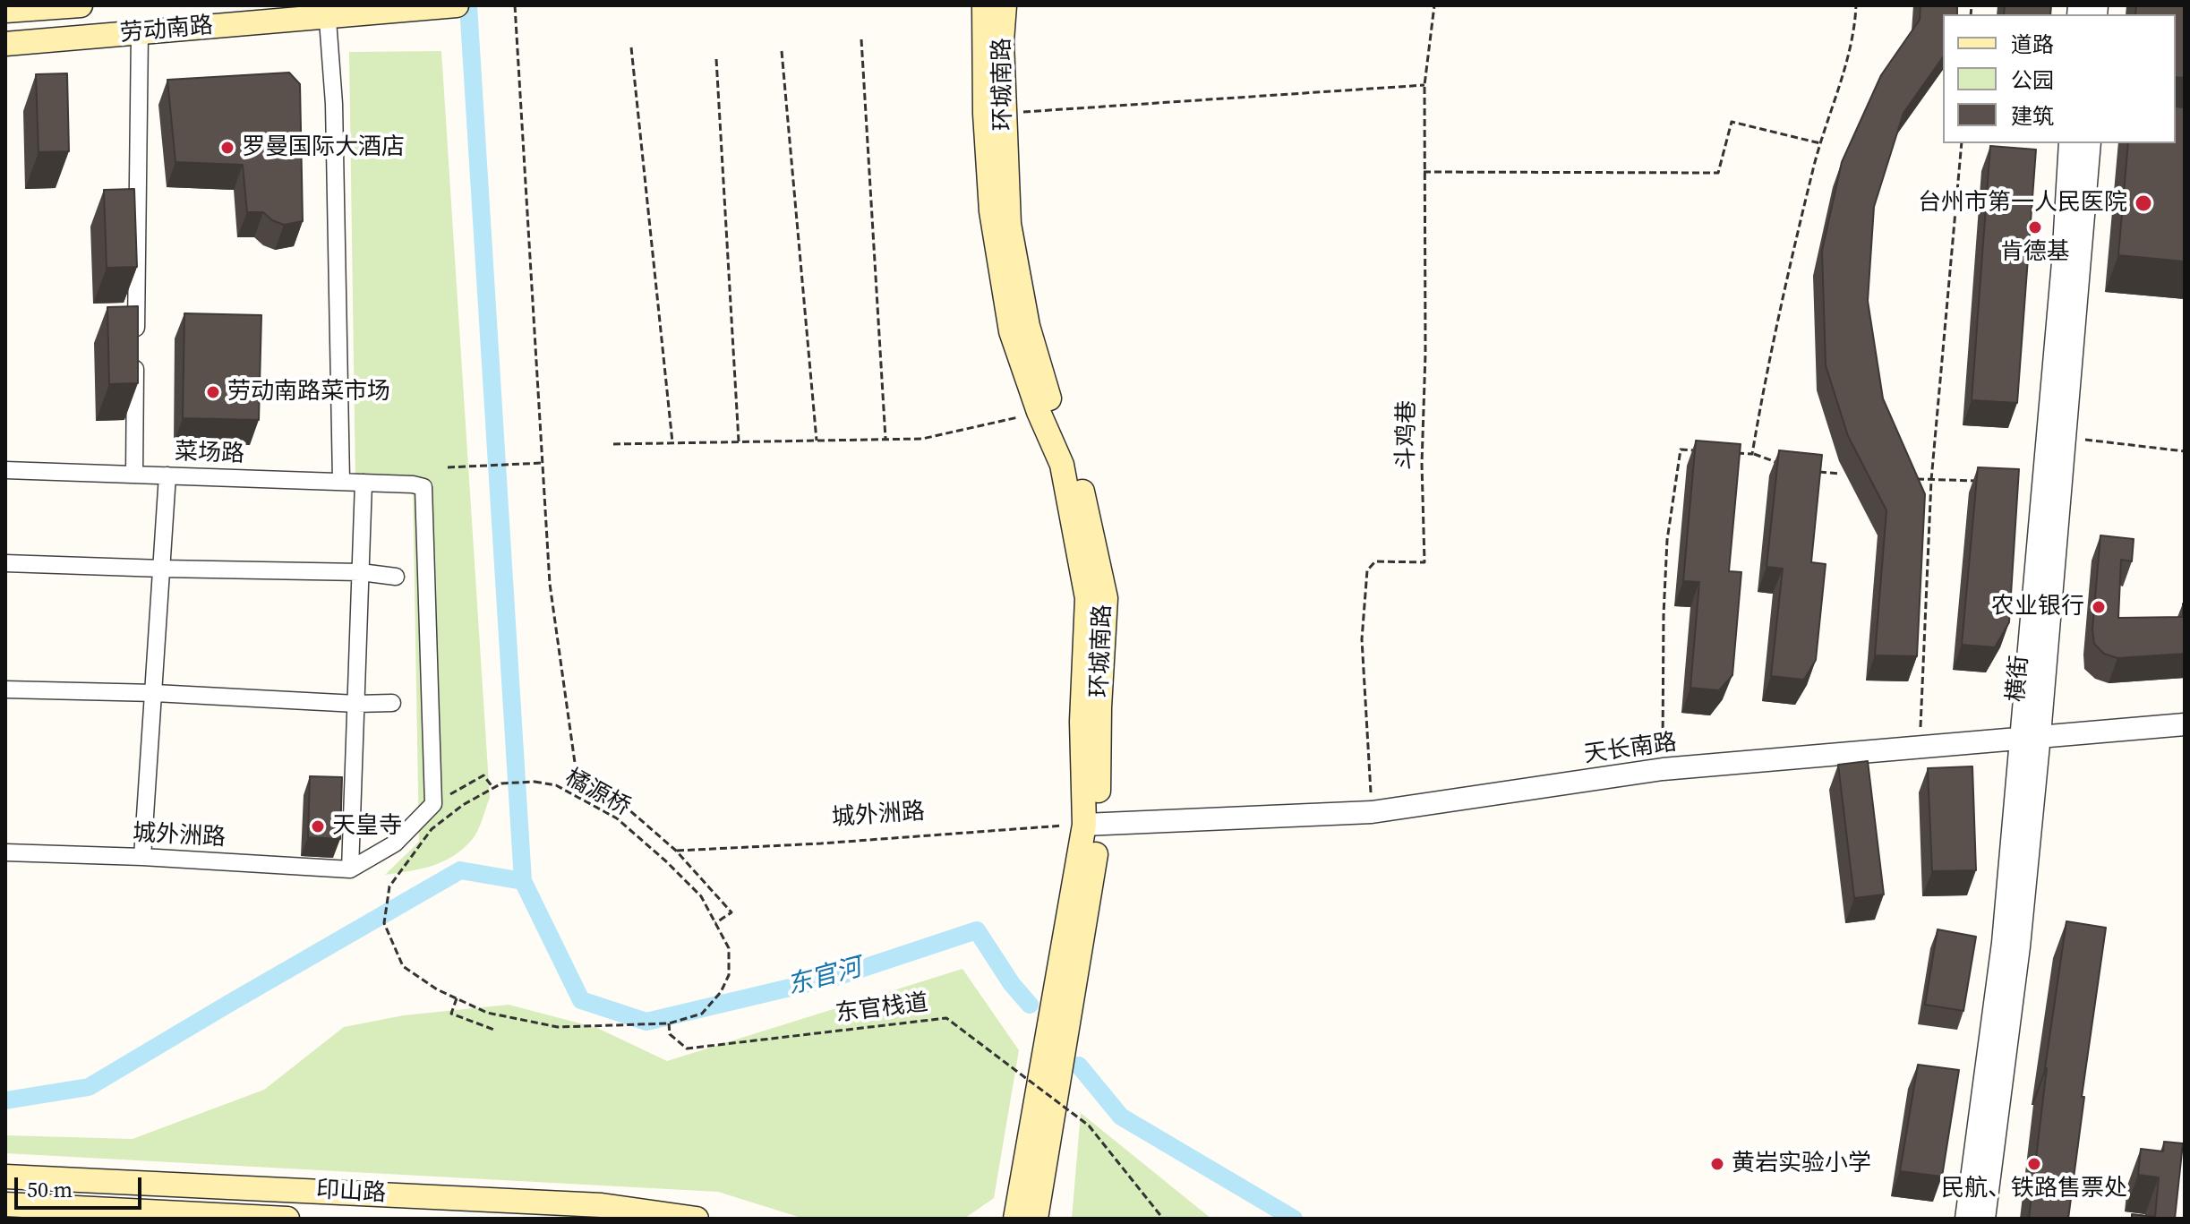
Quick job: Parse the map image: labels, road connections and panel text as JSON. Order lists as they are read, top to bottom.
{
  "streets": {
    "main road": ["劳动南路", "环城南路", "印山路"],
    "street": [
      "菜场路",
      "横街",
      "天长南路",
      "城外洲路"
    ],
    "path": ["斗鸡巷", "橘源桥", "东官栈道"]
  },
  "crossings": [
    ["环城南路", "天长南路"],
    ["环城南路", "城外洲路"],
    ["斗鸡巷", "天长南路"],
    ["横街", "天长南路"],
    ["天长南路", "城外洲路"],
    ["橘源桥", "东官栈道"]
  ],
  "water": ["东官河"],
  "places": [
    "罗曼国际大酒店",
    "台州市第一人民医院",
    "肯德基",
    "劳动南路菜市场",
    "农业银行",
    "天皇寺",
    "黄岩实验小学",
    "民航、铁路售票处"
  ],
  "legend": ["道路", "公园", "建筑"],
  "scale_bar": "50 m"
}
